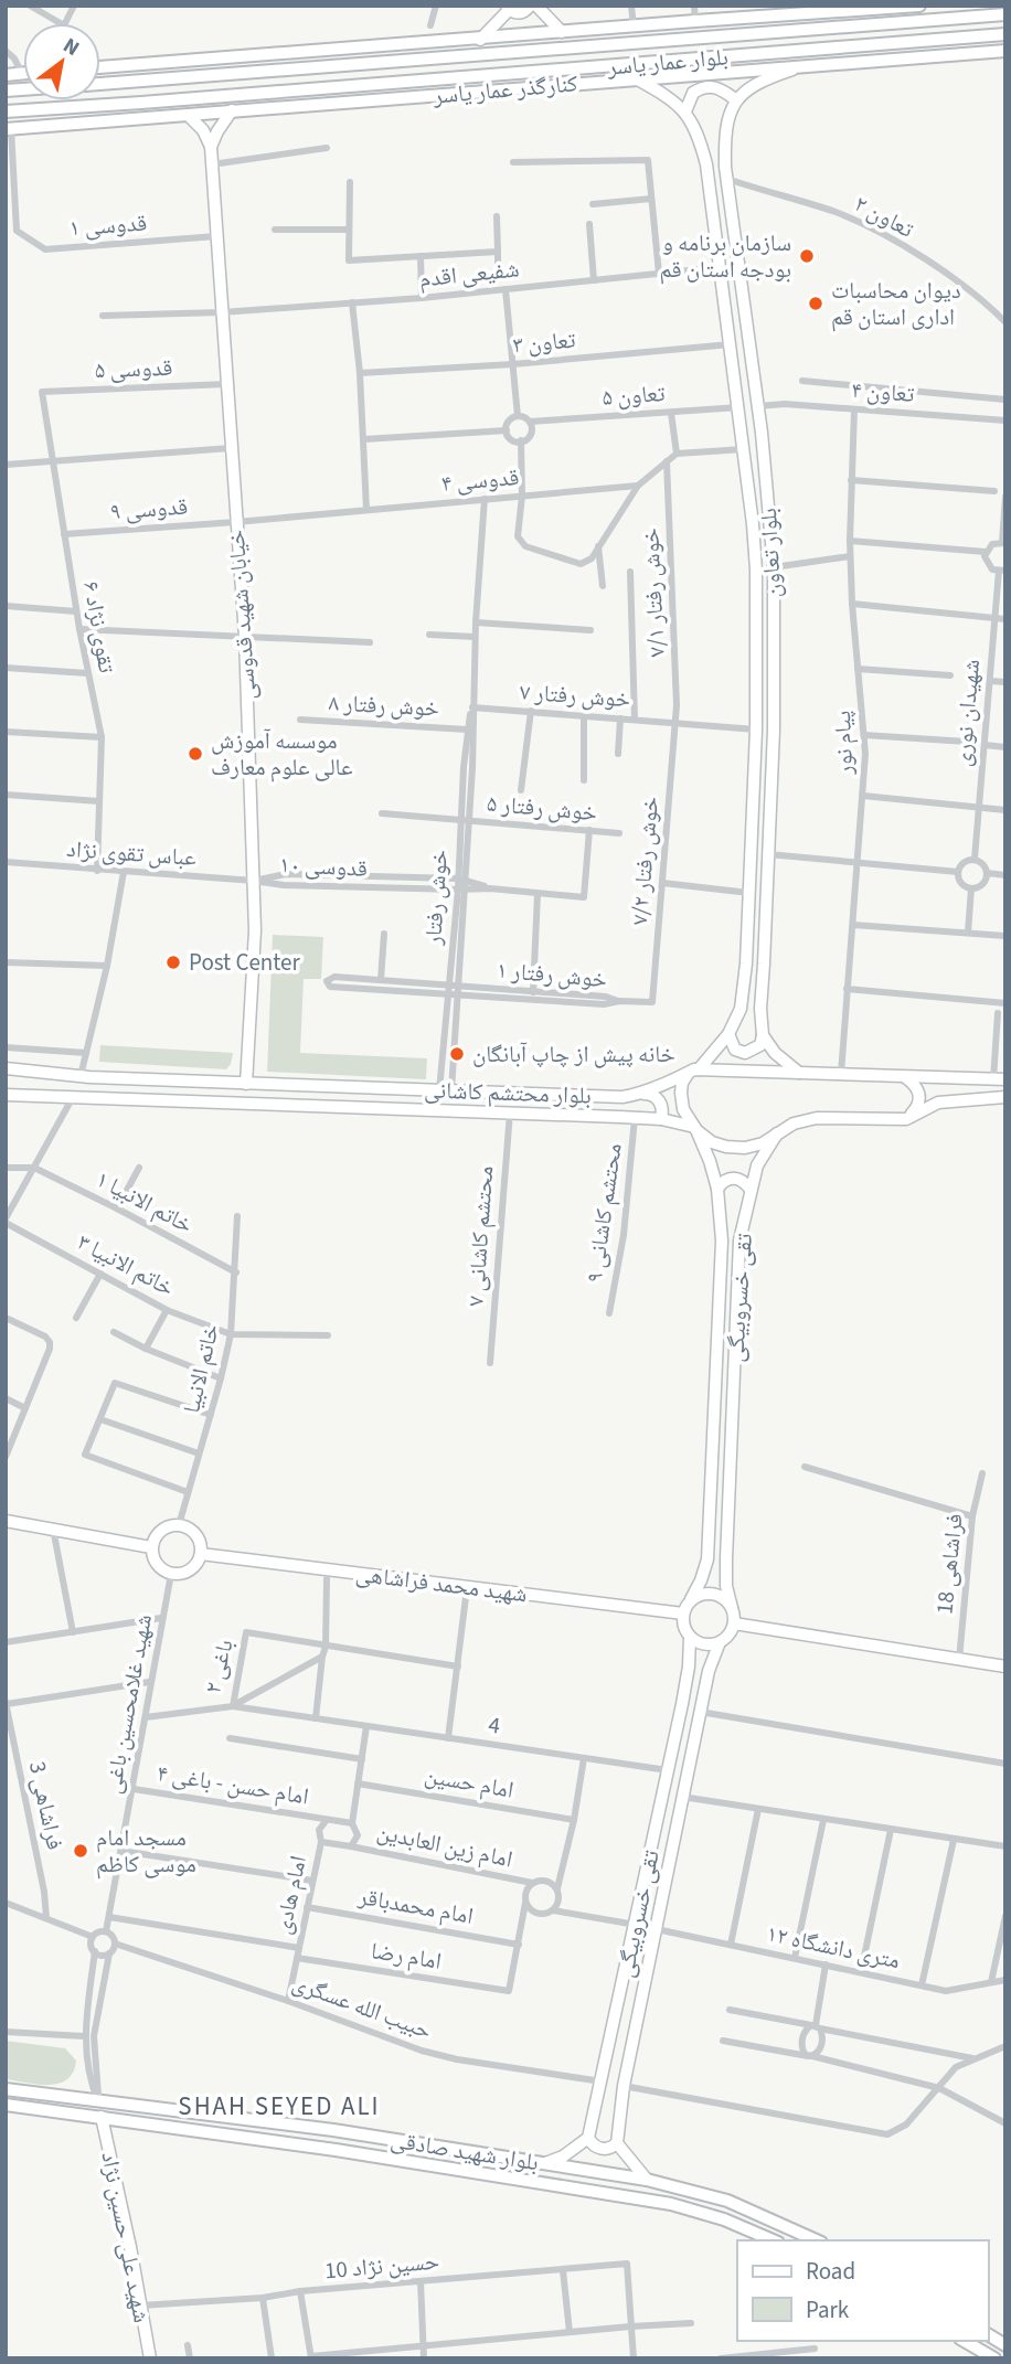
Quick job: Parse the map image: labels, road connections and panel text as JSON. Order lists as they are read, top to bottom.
{
  "streets": {
    "main road": [
      "بلوار عمار یاسر",
      "کنارگذر عمار یاسر",
      "بلوار تعاون",
      "خیابان شهید قدوسی",
      "بلوار محتشم کاشانی",
      "تقی خسروبیگی",
      "شهید محمد فراشاهی",
      "بلوار شهید صادقی",
      "شهید علی حسین نژاد"
    ],
    "street": [
      "تعاون ۲",
      "قدوسی ۱",
      "شفیعی اقدم",
      "تعاون ۳",
      "قدوسی ۵",
      "تعاون ۴",
      "تعاون ۵",
      "قدوسی ۴",
      "قدوسی ۹",
      "خوش رفتار ۷/۱",
      "تقوی نژاد ۶",
      "خوش رفتار ۷",
      "خوش رفتار ۸",
      "شهیدان نوری",
      "پیام نور",
      "خوش رفتار ۵",
      "عباس تقوی نژاد",
      "خوش رفتار ۷/۲",
      "قدوسی ۱۰",
      "خوش رفتار",
      "خوش رفتار ۱",
      "خاتم الانبیا ۱",
      "محتشم کاشانی ۹",
      "محتشم کاشانی ۷",
      "خاتم الانبیا ۳",
      "خاتم الانبیا",
      "فراشاهی 18",
      "باغی ۲",
      "شهید غلامحسین باغی",
      "4",
      "امام حسین",
      "امام حسن - باغی ۴",
      "فراشاهی 3",
      "امام زین العابدین",
      "امام هادی",
      "امام محمدباقر",
      "۱۲ متری دانشگاه",
      "امام رضا",
      "حبیب الله عسگری",
      "حسین نژاد 10"
    ]
  },
  "crossings": [
    ["کنارگذر عمار یاسر", "قدوسی ۱"],
    ["کنارگذر عمار یاسر", "بلوار تعاون"],
    ["تعاون ۲", "بلوار تعاون"],
    ["قدوسی ۱", "خیابان شهید قدوسی"],
    ["شفیعی اقدم", "بلوار تعاون"],
    ["شفیعی اقدم", "خیابان شهید قدوسی"],
    ["تعاون ۳", "بلوار تعاون"],
    ["قدوسی ۵", "خیابان شهید قدوسی"],
    ["قدوسی ۵", "تقوی نژاد ۶"],
    ["تعاون ۴", "بلوار تعاون"],
    ["تعاون ۴", "پیام نور"],
    ["تعاون ۵", "بلوار تعاون"],
    ["قدوسی ۴", "قدوسی ۹"],
    ["قدوسی ۴", "خیابان شهید قدوسی"],
    ["قدوسی ۴", "خوش رفتار"],
    ["قدوسی ۹", "خیابان شهید قدوسی"],
    ["قدوسی ۹", "تقوی نژاد ۶"],
    ["بلوار تعاون", "خوش رفتار ۷"],
    ["بلوار تعاون", "بلوار محتشم کاشانی"],
    ["بلوار تعاون", "تقی خسروبیگی"],
    ["خوش رفتار ۷/۱", "خوش رفتار ۷"],
    ["خوش رفتار ۷/۱", "خوش رفتار ۷/۲"],
    ["خیابان شهید قدوسی", "عباس تقوی نژاد"],
    ["خیابان شهید قدوسی", "قدوسی ۱۰"],
    ["خیابان شهید قدوسی", "بلوار محتشم کاشانی"],
    ["تقوی نژاد ۶", "عباس تقوی نژاد"],
    ["خوش رفتار ۷", "خوش رفتار ۷/۲"],
    ["خوش رفتار ۷", "خوش رفتار"],
    ["خوش رفتار ۸", "خوش رفتار"],
    ["پیام نور", "بلوار محتشم کاشانی"],
    ["خوش رفتار ۵", "خوش رفتار"],
    ["عباس تقوی نژاد", "قدوسی ۱۰"],
    ["خوش رفتار ۷/۲", "خوش رفتار ۱"],
    ["قدوسی ۱۰", "خوش رفتار"],
    ["خوش رفتار", "خوش رفتار ۱"],
    ["خوش رفتار", "بلوار محتشم کاشانی"],
    ["بلوار محتشم کاشانی", "محتشم کاشانی ۹"],
    ["بلوار محتشم کاشانی", "محتشم کاشانی ۷"],
    ["بلوار محتشم کاشانی", "تقی خسروبیگی"],
    ["خاتم الانبیا ۱", "خاتم الانبیا"],
    ["خاتم الانبیا ۳", "خاتم الانبیا"],
    ["تقی خسروبیگی", "شهید محمد فراشاهی"],
    ["تقی خسروبیگی", "4"],
    ["تقی خسروبیگی", "۱۲ متری دانشگاه"],
    ["تقی خسروبیگی", "حبیب الله عسگری"],
    ["خاتم الانبیا", "شهید محمد فراشاهی"],
    ["خاتم الانبیا", "شهید غلامحسین باغی"],
    ["شهید محمد فراشاهی", "شهید غلامحسین باغی"],
    ["باغی ۲", "شهید غلامحسین باغی"],
    ["باغی ۲", "4"],
    ["شهید غلامحسین باغی", "امام حسن - باغی ۴"],
    ["شهید غلامحسین باغی", "حبیب الله عسگری"],
    ["امام حسن - باغی ۴", "امام هادی"],
    ["امام زین العابدین", "امام هادی"],
    ["امام زین العابدین", "۱۲ متری دانشگاه"],
    ["امام هادی", "امام محمدباقر"],
    ["امام هادی", "امام رضا"],
    ["امام هادی", "حبیب الله عسگری"],
    ["امام محمدباقر", "امام رضا"],
    ["بلوار شهید صادقی", "شهید علی حسین نژاد"],
    ["شهید علی حسین نژاد", "حسین نژاد 10"]
  ],
  "districts": ["SHAH SEYED ALI"],
  "places": [
    "سازمان برنامه و بودجه استان قم",
    "دیوان محاسبات اداری استان قم",
    "موسسه آموزش عالی علوم معارف",
    "Post Center",
    "خانه پیش از چاپ آبانگان",
    "مسجد امام موسی کاظم"
  ],
  "legend": ["Road", "Park"],
  "north": "top right"
}
